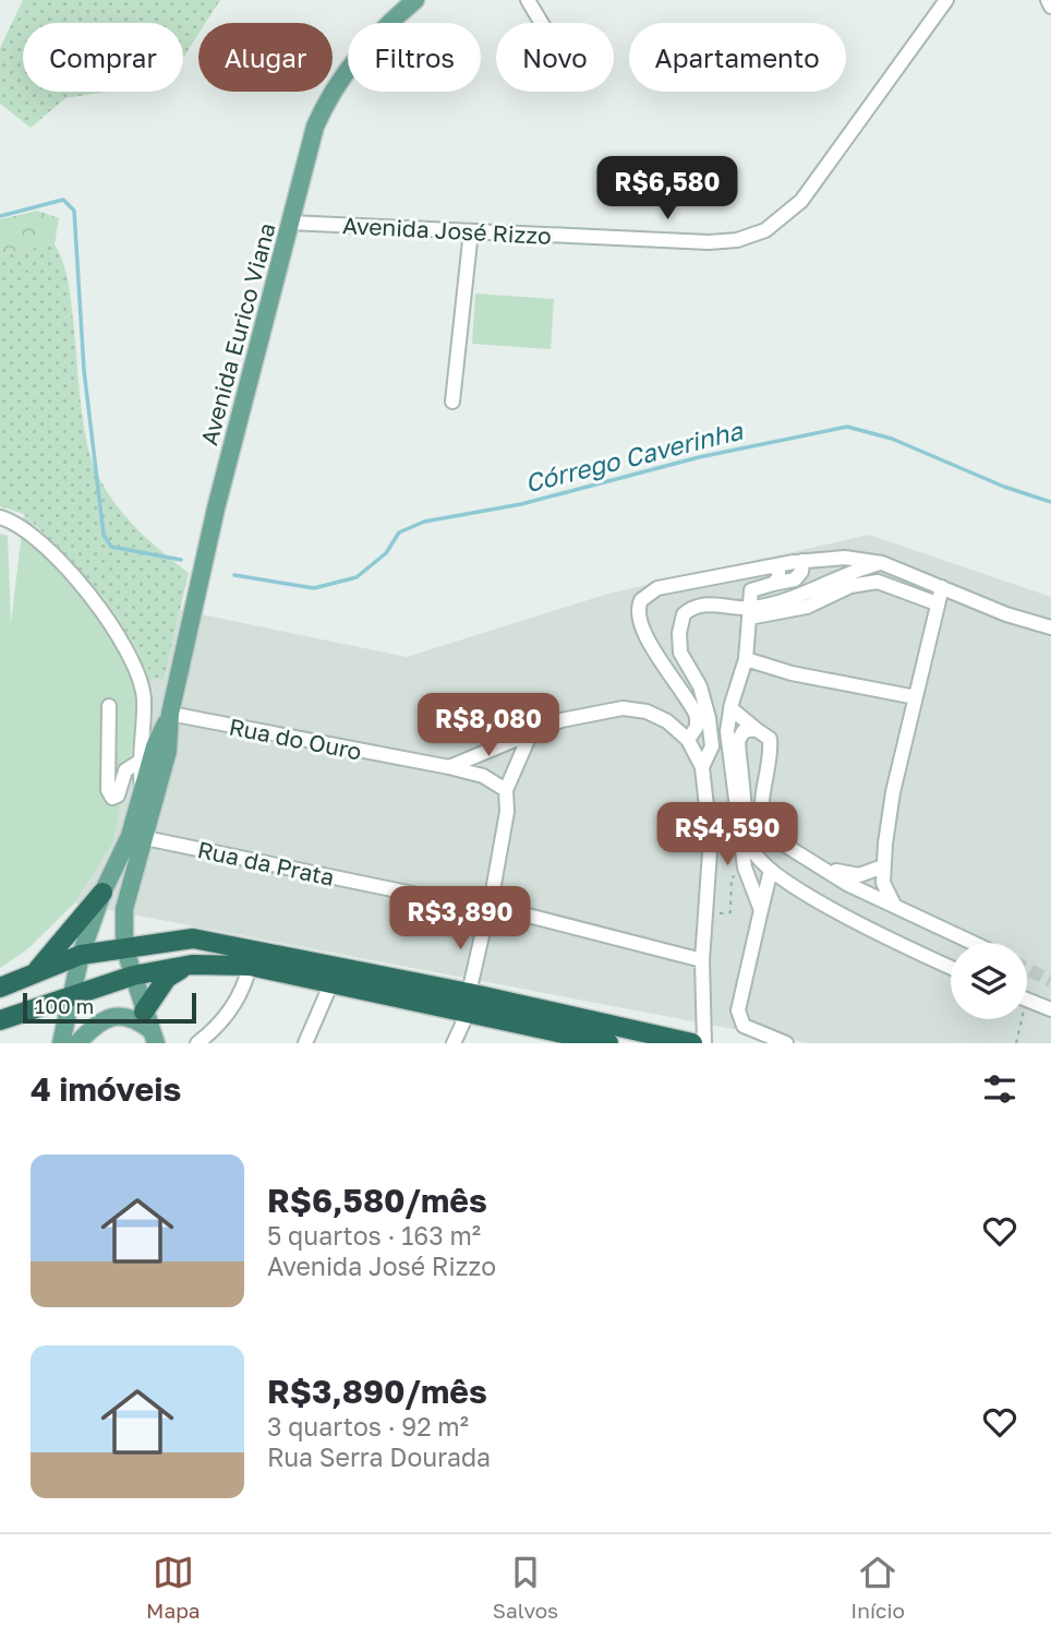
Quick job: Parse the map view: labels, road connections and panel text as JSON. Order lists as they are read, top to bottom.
{
  "streets": {
    "main road": ["Avenida Eurico Viana"],
    "street": ["Avenida José Rizzo", "Rua do Ouro", "Rua da Prata"]
  },
  "crossings": [
    ["Avenida José Rizzo", "Avenida Eurico Viana"],
    ["Avenida Eurico Viana", "Rua do Ouro"],
    ["Avenida Eurico Viana", "Rua da Prata"]
  ],
  "water": ["Córrego Caverinha"],
  "scale_bar": "100 m",
  "page": {
    "chip": [
      "Comprar",
      "Alugar",
      "Filtros",
      "Novo",
      "Apartamento"
    ],
    "price": [
      "R$6,580",
      "R$8,080",
      "R$4,590",
      "R$3,890"
    ],
    "scale": "100 m",
    "heading": "4 imóveis",
    "list": [
      {
        "name": "R$6,580/mês",
        "note": "5 quartos · 163 m² · Avenida José Rizzo"
      },
      {
        "name": "R$3,890/mês",
        "note": "3 quartos · 92 m² · Rua Serra Dourada"
      }
    ],
    "tabs": ["Mapa", "Salvos", "Início"]
  }
}
